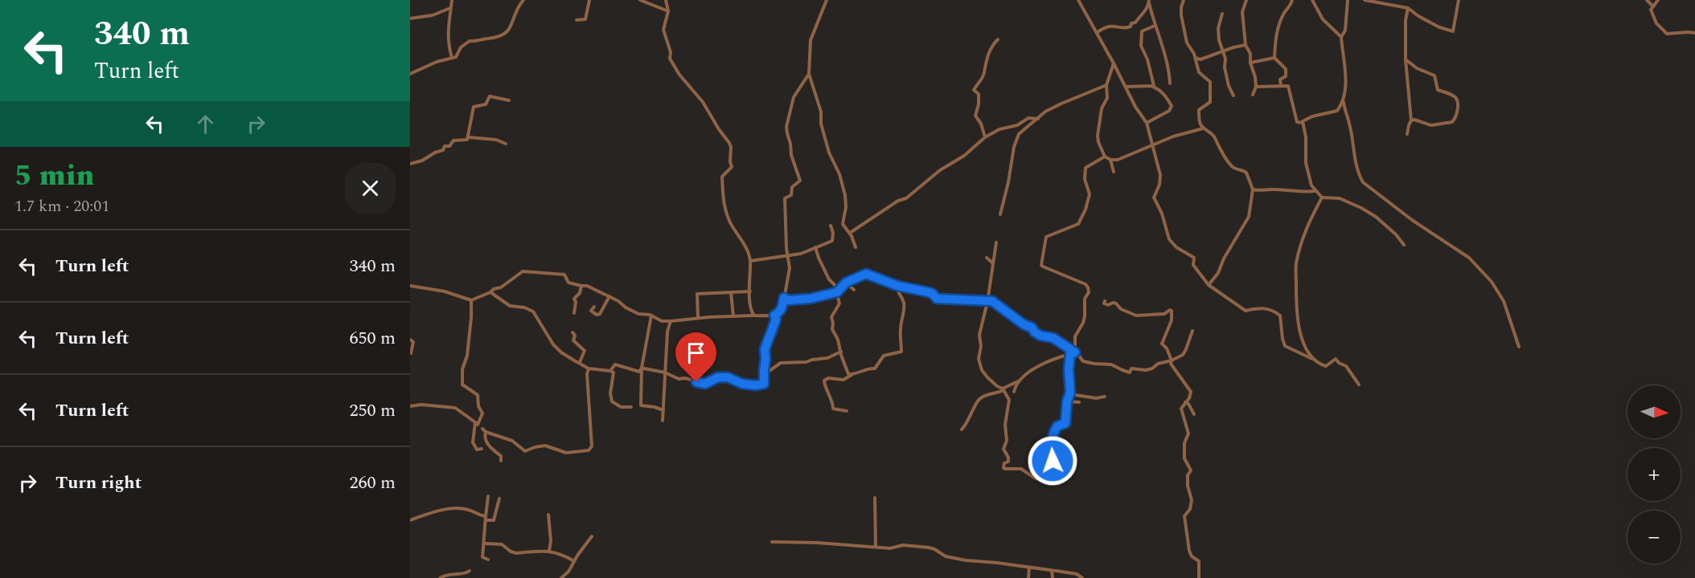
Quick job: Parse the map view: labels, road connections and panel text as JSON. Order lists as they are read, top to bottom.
{
  "north": "right",
  "page": {
    "turn": ["340 m", "Turn left"],
    "heading": ["5 min", "1.7 km · 20:01"],
    "list": [
      {
        "name": "Turn left",
        "value": "340 m"
      },
      {
        "name": "Turn left",
        "value": "650 m"
      },
      {
        "name": "Turn left",
        "value": "250 m"
      },
      {
        "name": "Turn right",
        "value": "260 m"
      }
    ],
    "map_buttons": ["+", "−"]
  }
}
